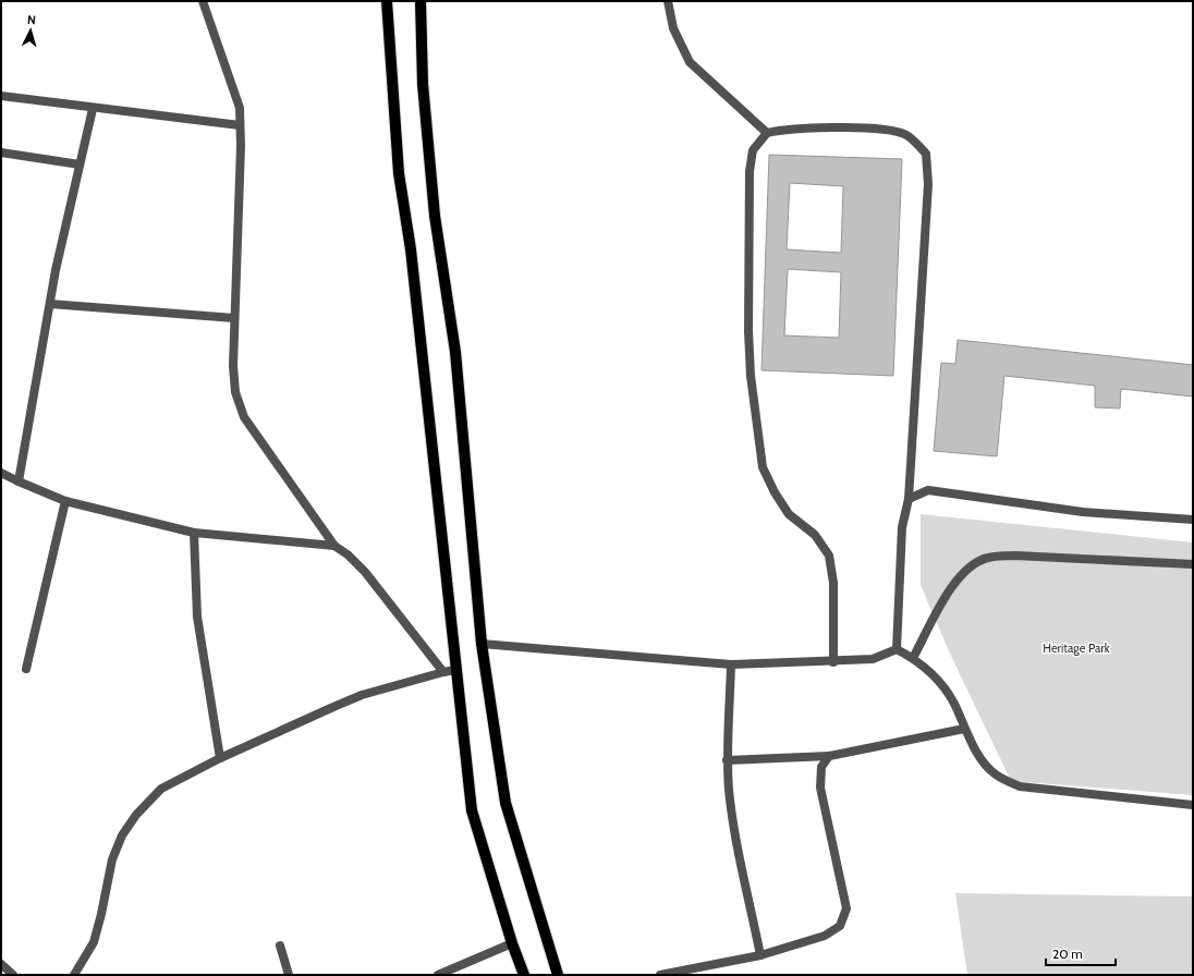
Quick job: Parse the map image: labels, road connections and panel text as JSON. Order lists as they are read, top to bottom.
{
  "parks": ["Heritage Park"],
  "scale_bar": "20 m",
  "north": "top"
}
